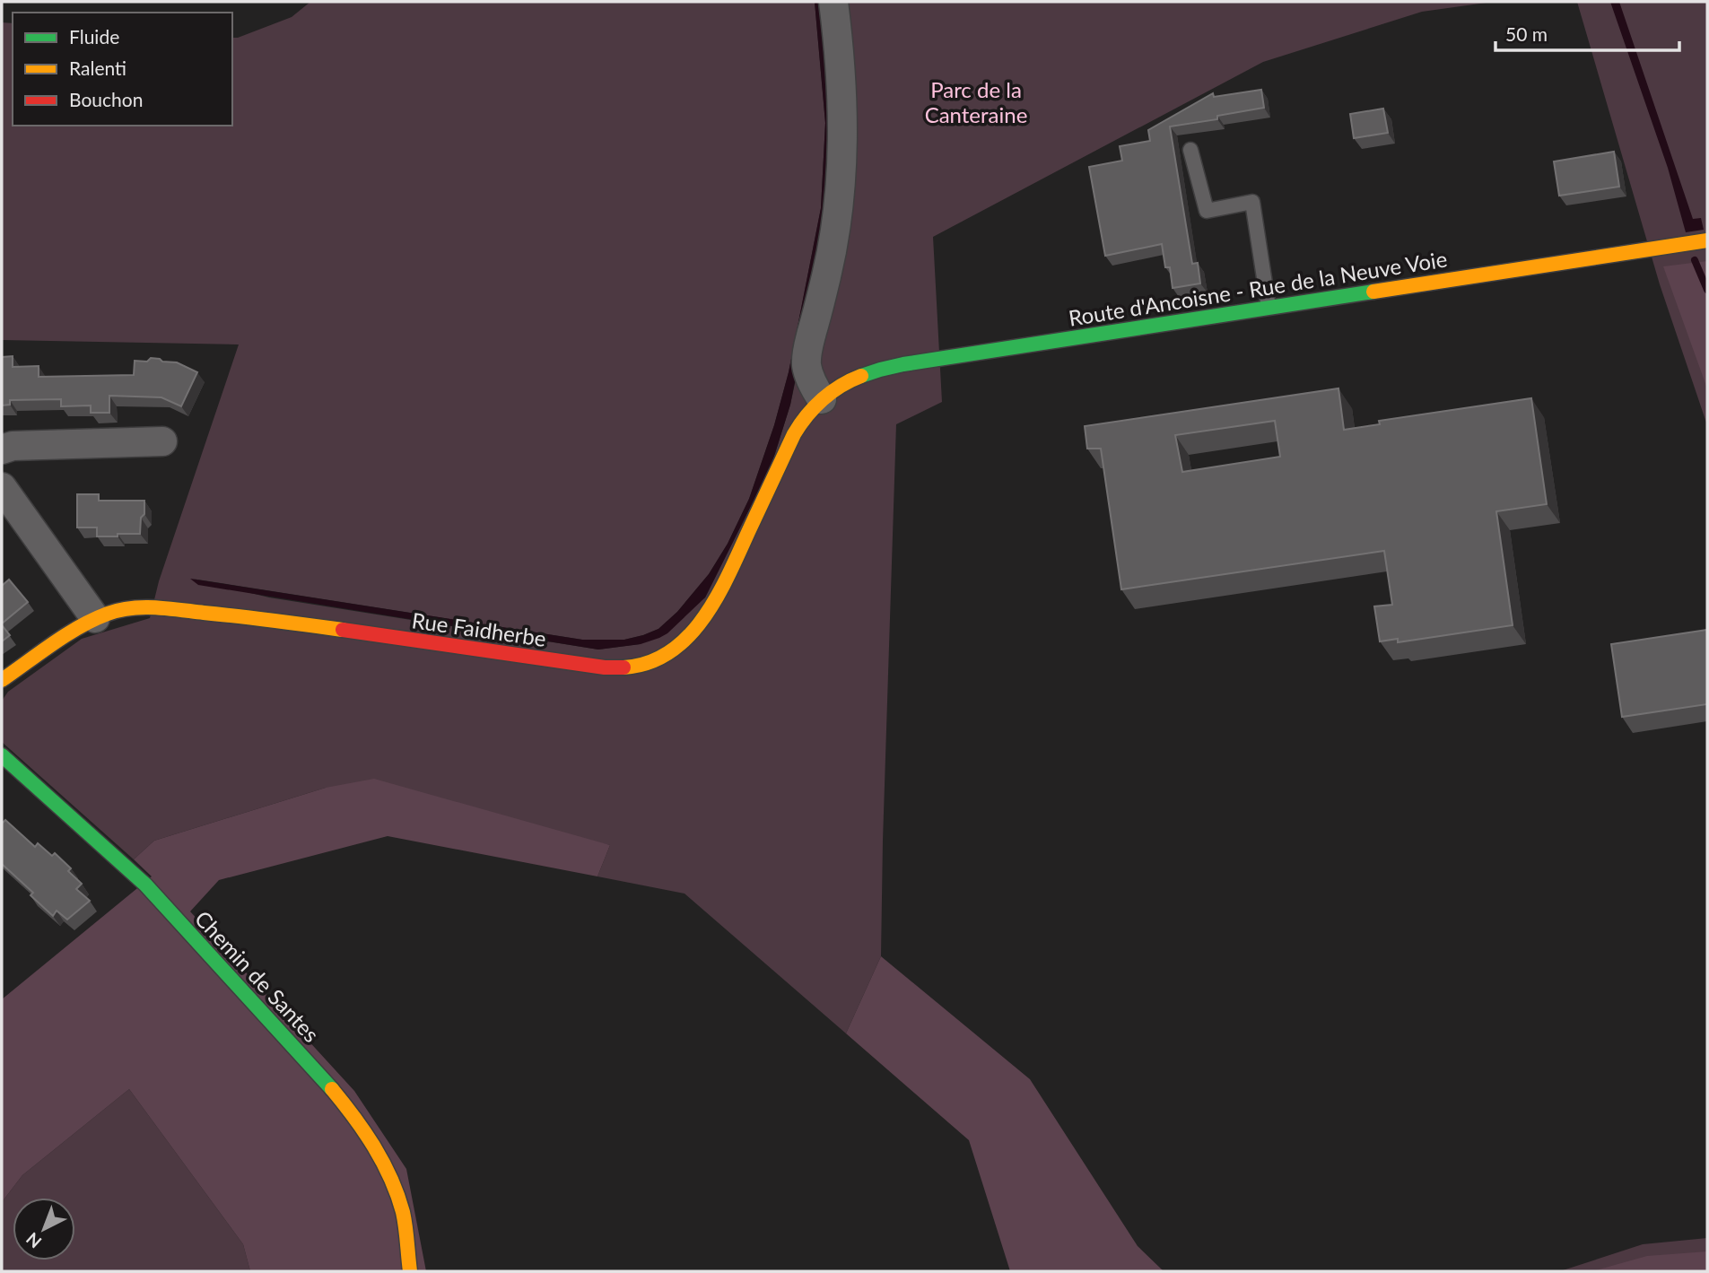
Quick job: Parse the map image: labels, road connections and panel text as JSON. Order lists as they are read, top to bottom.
{
  "streets": {
    "street": ["Route d'Ancoisne - Rue de la Neuve Voie", "Rue Faidherbe", "Chemin de Santes"]
  },
  "crossings": [
    ["Route d'Ancoisne - Rue de la Neuve Voie", "Rue Faidherbe"]
  ],
  "parks": ["Parc de la Canteraine"],
  "legend": ["Fluide", "Ralenti", "Bouchon"],
  "scale_bar": "50 m",
  "north": "bottom left"
}
